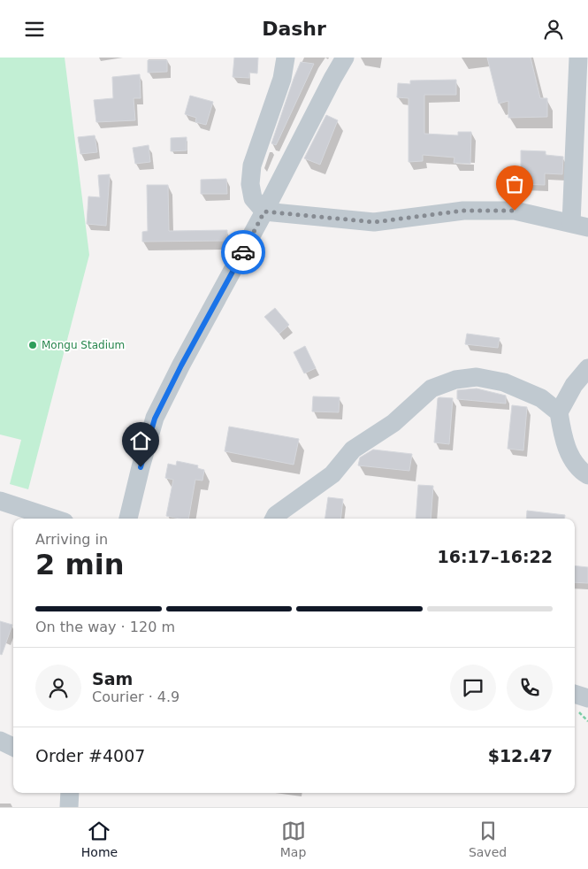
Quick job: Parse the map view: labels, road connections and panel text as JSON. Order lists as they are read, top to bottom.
{
  "places": ["Mongu Stadium"],
  "page": {
    "header": "Dashr",
    "heading": ["2 min", "Arriving in", "16:17–16:22"],
    "panel": [
      "Sam",
      "Courier · 4.9",
      "Order #4007",
      "$12.47"
    ],
    "bar": "On the way · 120 m",
    "tabs": ["Home", "Map", "Saved"]
  }
}
